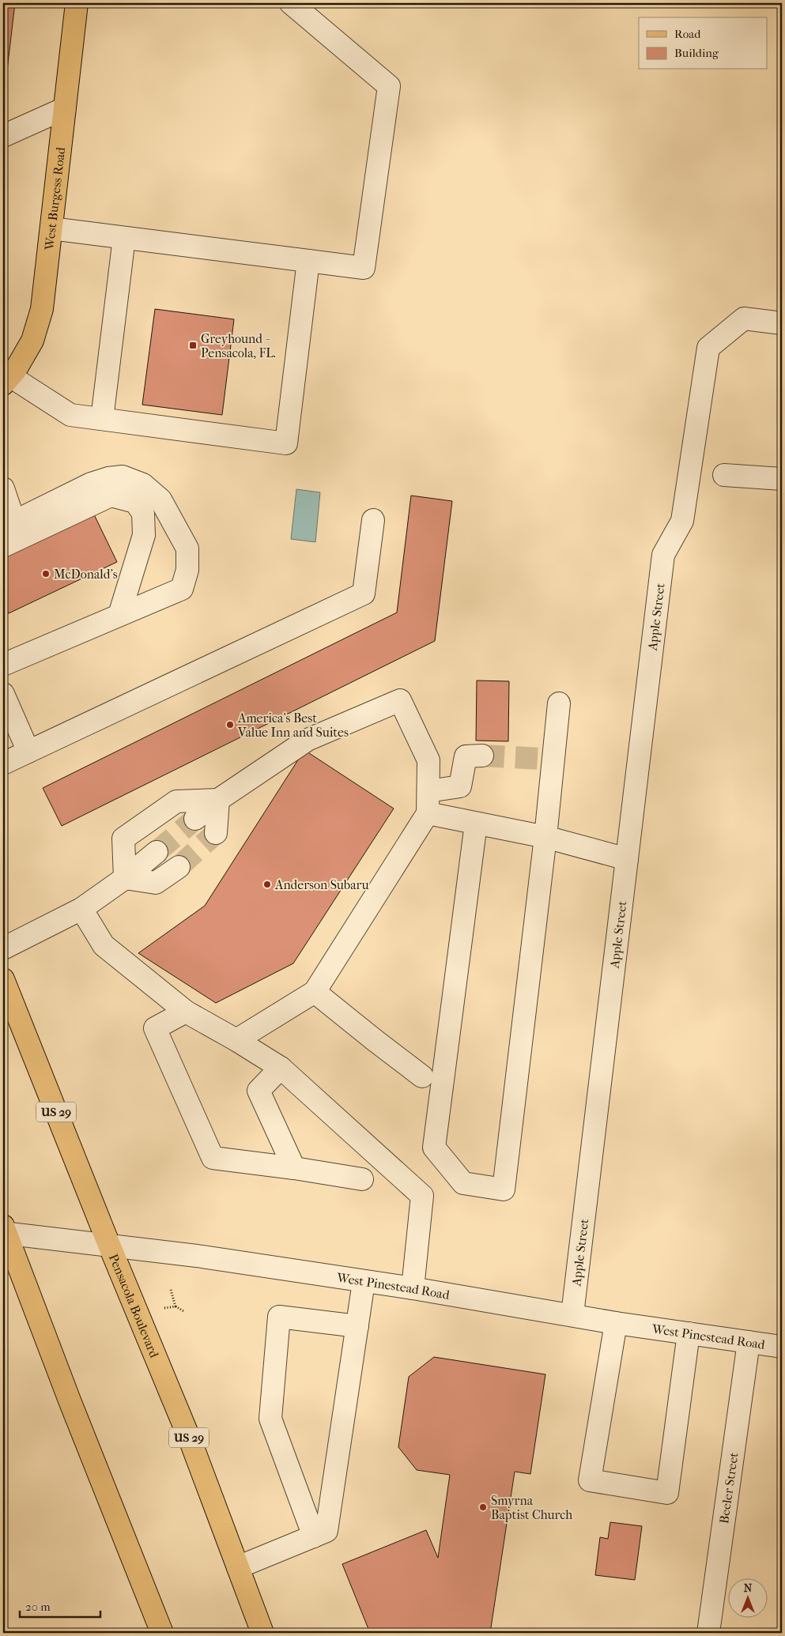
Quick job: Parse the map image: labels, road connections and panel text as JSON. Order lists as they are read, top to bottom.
{
  "streets": {
    "main road": ["West Burgess Road", "US 29", "Pensacola Boulevard"],
    "street": ["Apple Street", "West Pinestead Road", "Beeler Street"]
  },
  "crossings": [
    ["Apple Street", "West Pinestead Road"],
    ["West Pinestead Road", "Pensacola Boulevard"],
    ["West Pinestead Road", "Beeler Street"]
  ],
  "places": {
    "transit": ["Greyhound - Pensacola, FL."],
    "other": [
      "McDonald's",
      "America's Best Value Inn and Suites",
      "Anderson Subaru",
      "Smyrna Baptist Church"
    ]
  },
  "legend": ["Road", "Building"],
  "scale_bar": "20 m",
  "north": "top"
}
